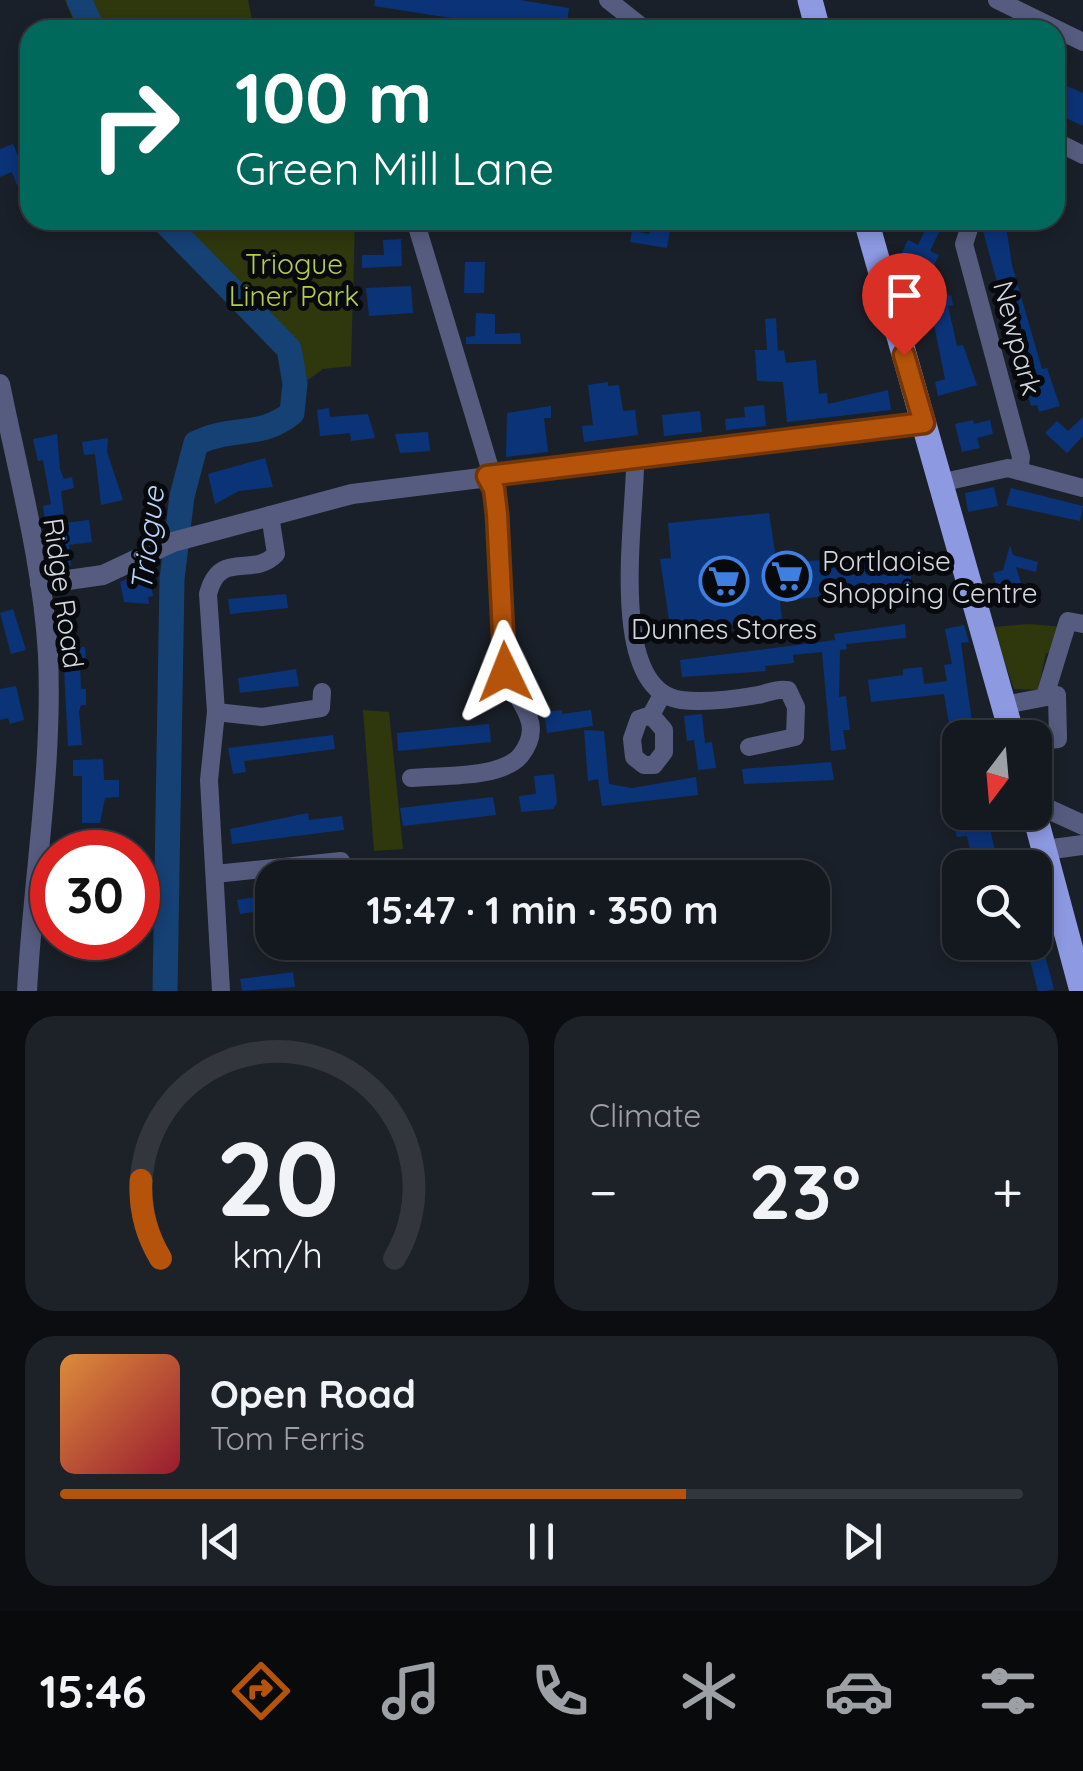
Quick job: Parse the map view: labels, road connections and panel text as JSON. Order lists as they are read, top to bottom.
{
  "streets": {
    "street": ["Newpark", "Ridge Road"]
  },
  "water": ["Triogue"],
  "parks": ["Triogue Liner Park"],
  "places": {
    "supermarket": ["Portlaoise Shopping Centre", "Dunnes Stores"]
  },
  "north": "bottom",
  "page": {
    "turn": ["100 m", "Green Mill Lane"],
    "limit": "30",
    "trip": "15:47 · 1 min · 350 m",
    "tile": "Climate",
    "heat": ["−", "23°", "+"],
    "song": ["Open Road", "Tom Ferris"],
    "tabs": "15:46",
    "gauge": ["20", "km/h"]
  }
}
